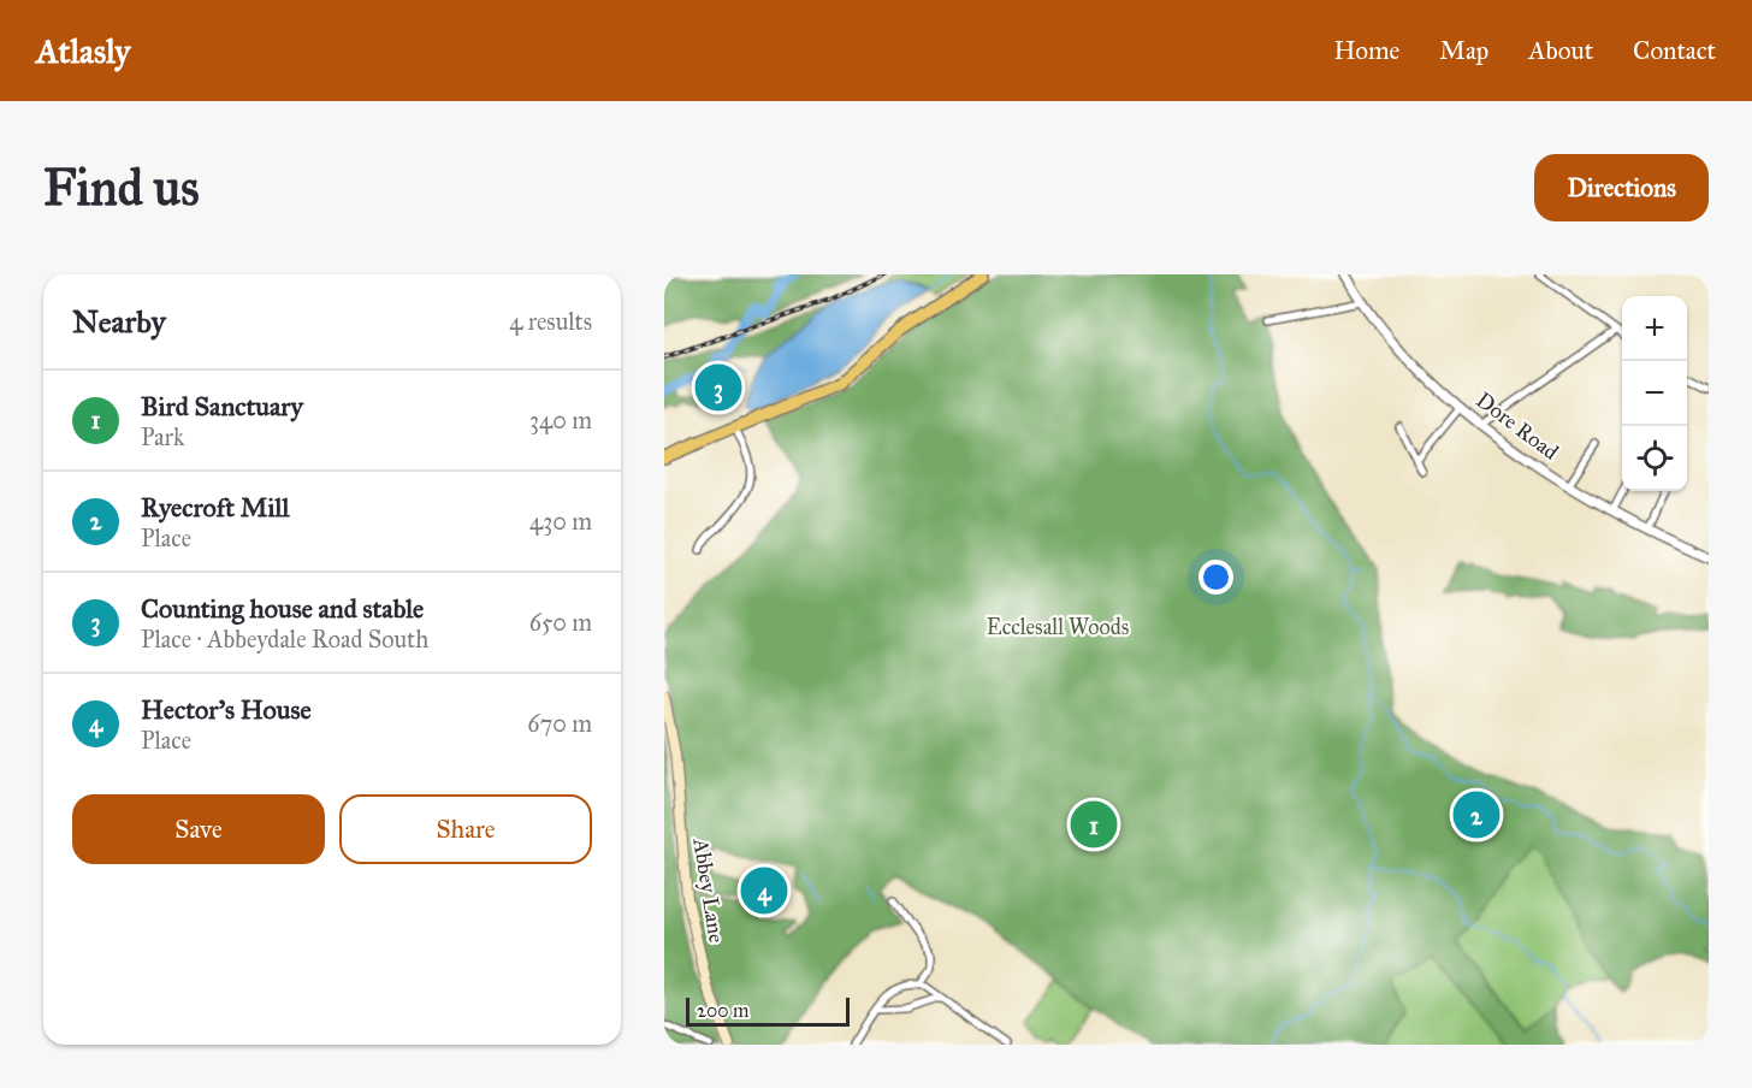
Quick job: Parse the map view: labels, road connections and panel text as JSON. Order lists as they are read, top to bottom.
{
  "streets": {
    "main road": ["Abbey Lane"],
    "street": ["Dore Road"]
  },
  "parks": ["Ecclesall Woods"],
  "scale_bar": "200 m",
  "page": {
    "header": "Atlasly",
    "nav": [
      "Home",
      "Map",
      "About",
      "Contact"
    ],
    "buttons": [
      "Directions",
      ["Save", "Share"]
    ],
    "title": "Find us",
    "heading": ["Nearby", "4 results"],
    "map_buttons": ["+", "−"],
    "pins": [
      "3",
      "2",
      "1",
      "4"
    ],
    "list": [
      {
        "mark": "1",
        "name": "Bird Sanctuary",
        "note": "Park",
        "value": "340 m"
      },
      {
        "mark": "2",
        "name": "Ryecroft Mill",
        "note": "Place",
        "value": "430 m"
      },
      {
        "mark": "3",
        "name": "Counting house and stable",
        "note": "Place · Abbeydale Road South",
        "value": "650 m"
      },
      {
        "mark": "4",
        "name": "Hector's House",
        "note": "Place",
        "value": "670 m"
      }
    ],
    "scale": "200 m"
  }
}
